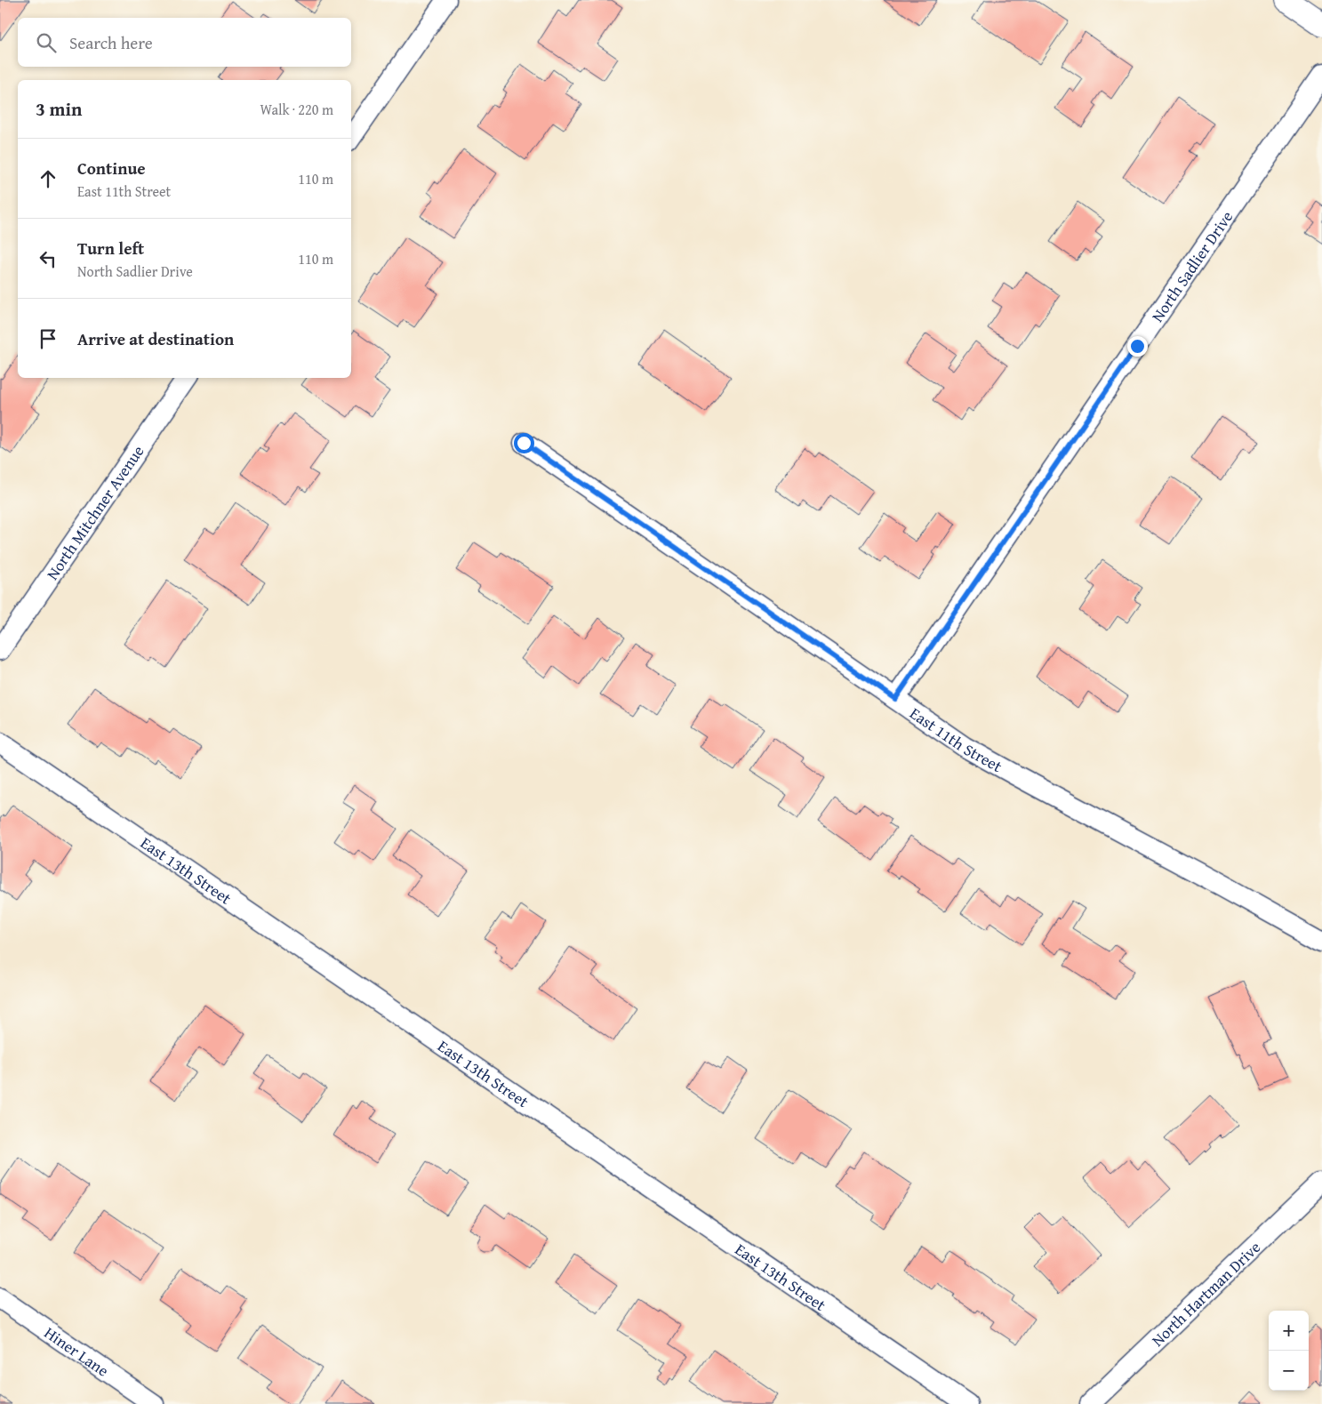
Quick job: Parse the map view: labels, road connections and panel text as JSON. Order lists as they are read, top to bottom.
{
  "streets": {
    "street": [
      "North Sadlier Drive",
      "North Mitchner Avenue",
      "East 11th Street",
      "East 13th Street",
      "North Hartman Drive",
      "Hiner Lane"
    ]
  },
  "crossings": [
    ["North Sadlier Drive", "East 11th Street"]
  ],
  "page": {
    "search": "Search here",
    "heading": ["3 min", "Walk · 220 m"],
    "list": [
      ["Continue", "East 11th Street", "110 m"],
      ["Turn left", "North Sadlier Drive", "110 m"],
      "Arrive at destination"
    ],
    "map_buttons": ["+", "−"]
  }
}
